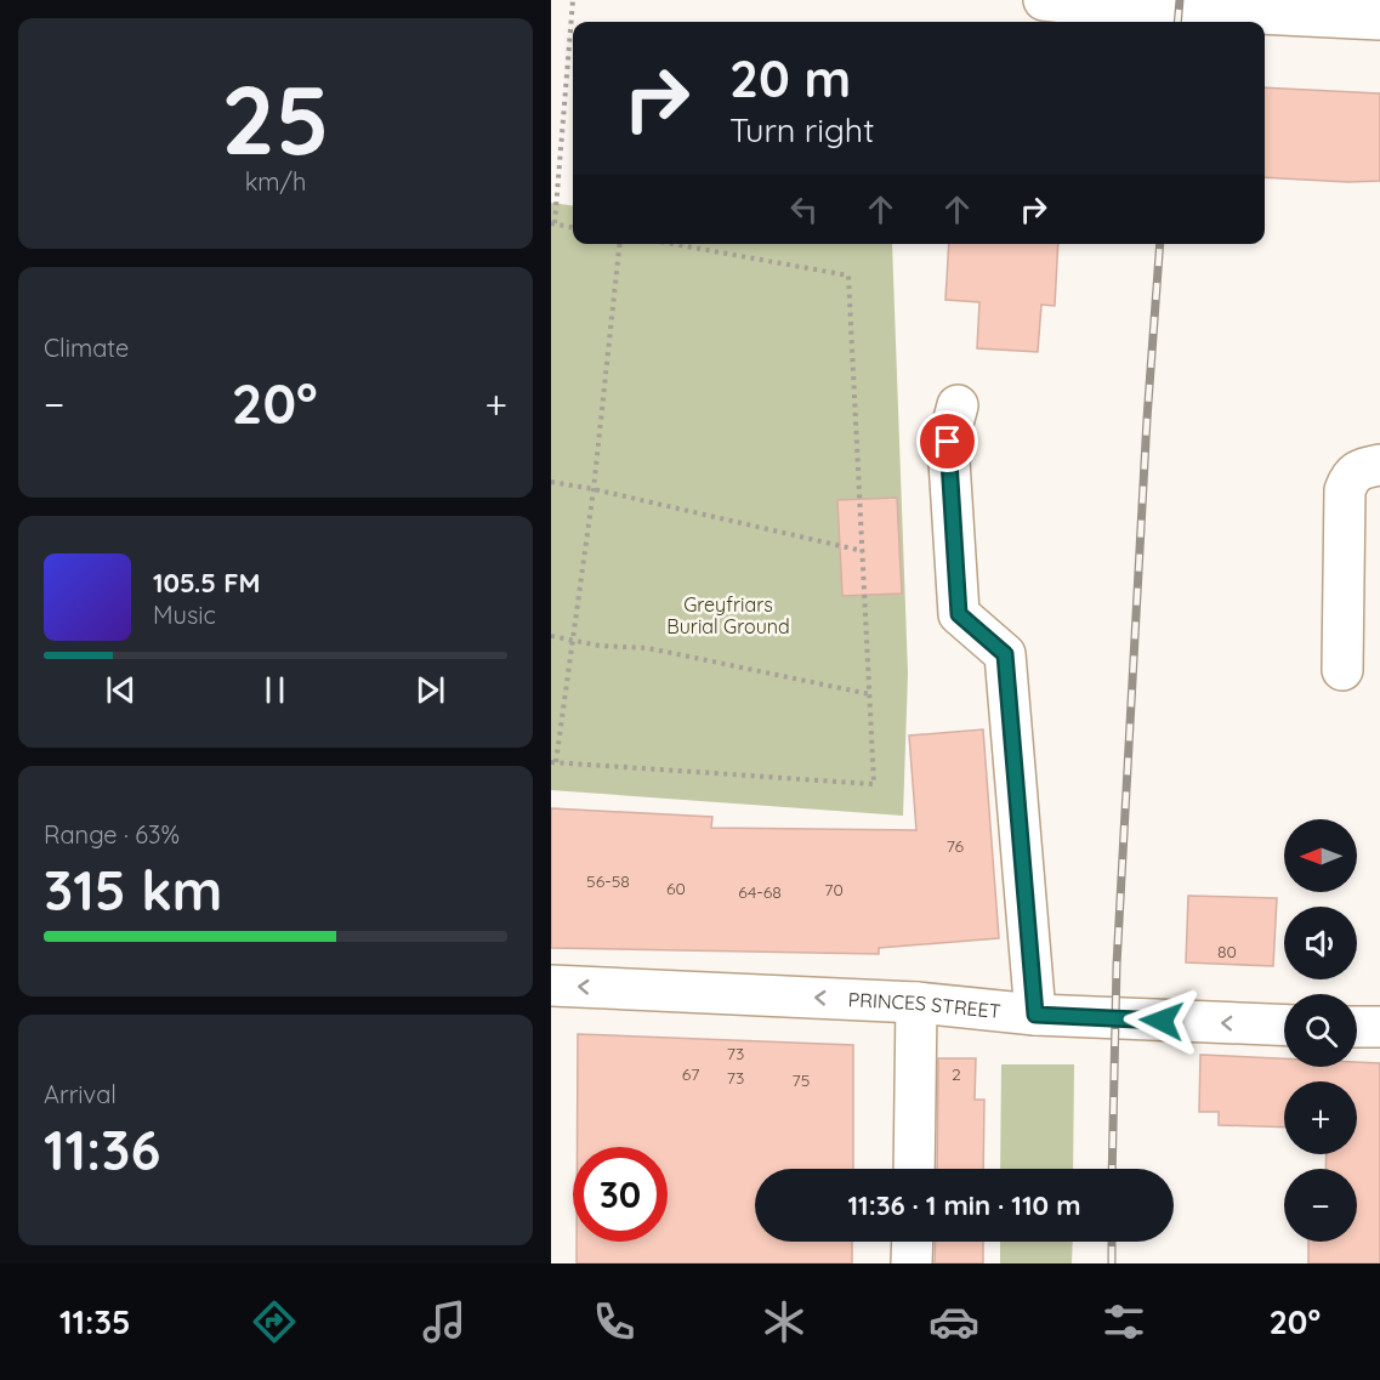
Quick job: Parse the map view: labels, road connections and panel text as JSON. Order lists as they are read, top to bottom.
{
  "streets": {
    "street": ["PRINCES STREET"]
  },
  "one_way": ["PRINCES STREET"],
  "parks": ["Greyfriars Burial Ground"],
  "house_numbers": [
    "76",
    "56-58",
    "60",
    "70",
    "64-68",
    "80",
    "73",
    "67",
    "2",
    "73",
    "75"
  ],
  "north": "left",
  "page": {
    "tile": [
      ["25", "km/h"],
      "Climate",
      ["Range · 63%", "315 km"],
      ["Arrival", "11:36"]
    ],
    "turn": ["20 m", "Turn right"],
    "heat": ["−", "20°", "+"],
    "song": ["105.5 FM", "Music"],
    "map_buttons": ["+", "−"],
    "limit": "30",
    "trip": "11:36 · 1 min · 110 m",
    "tabs": ["11:35", "20°"]
  }
}
